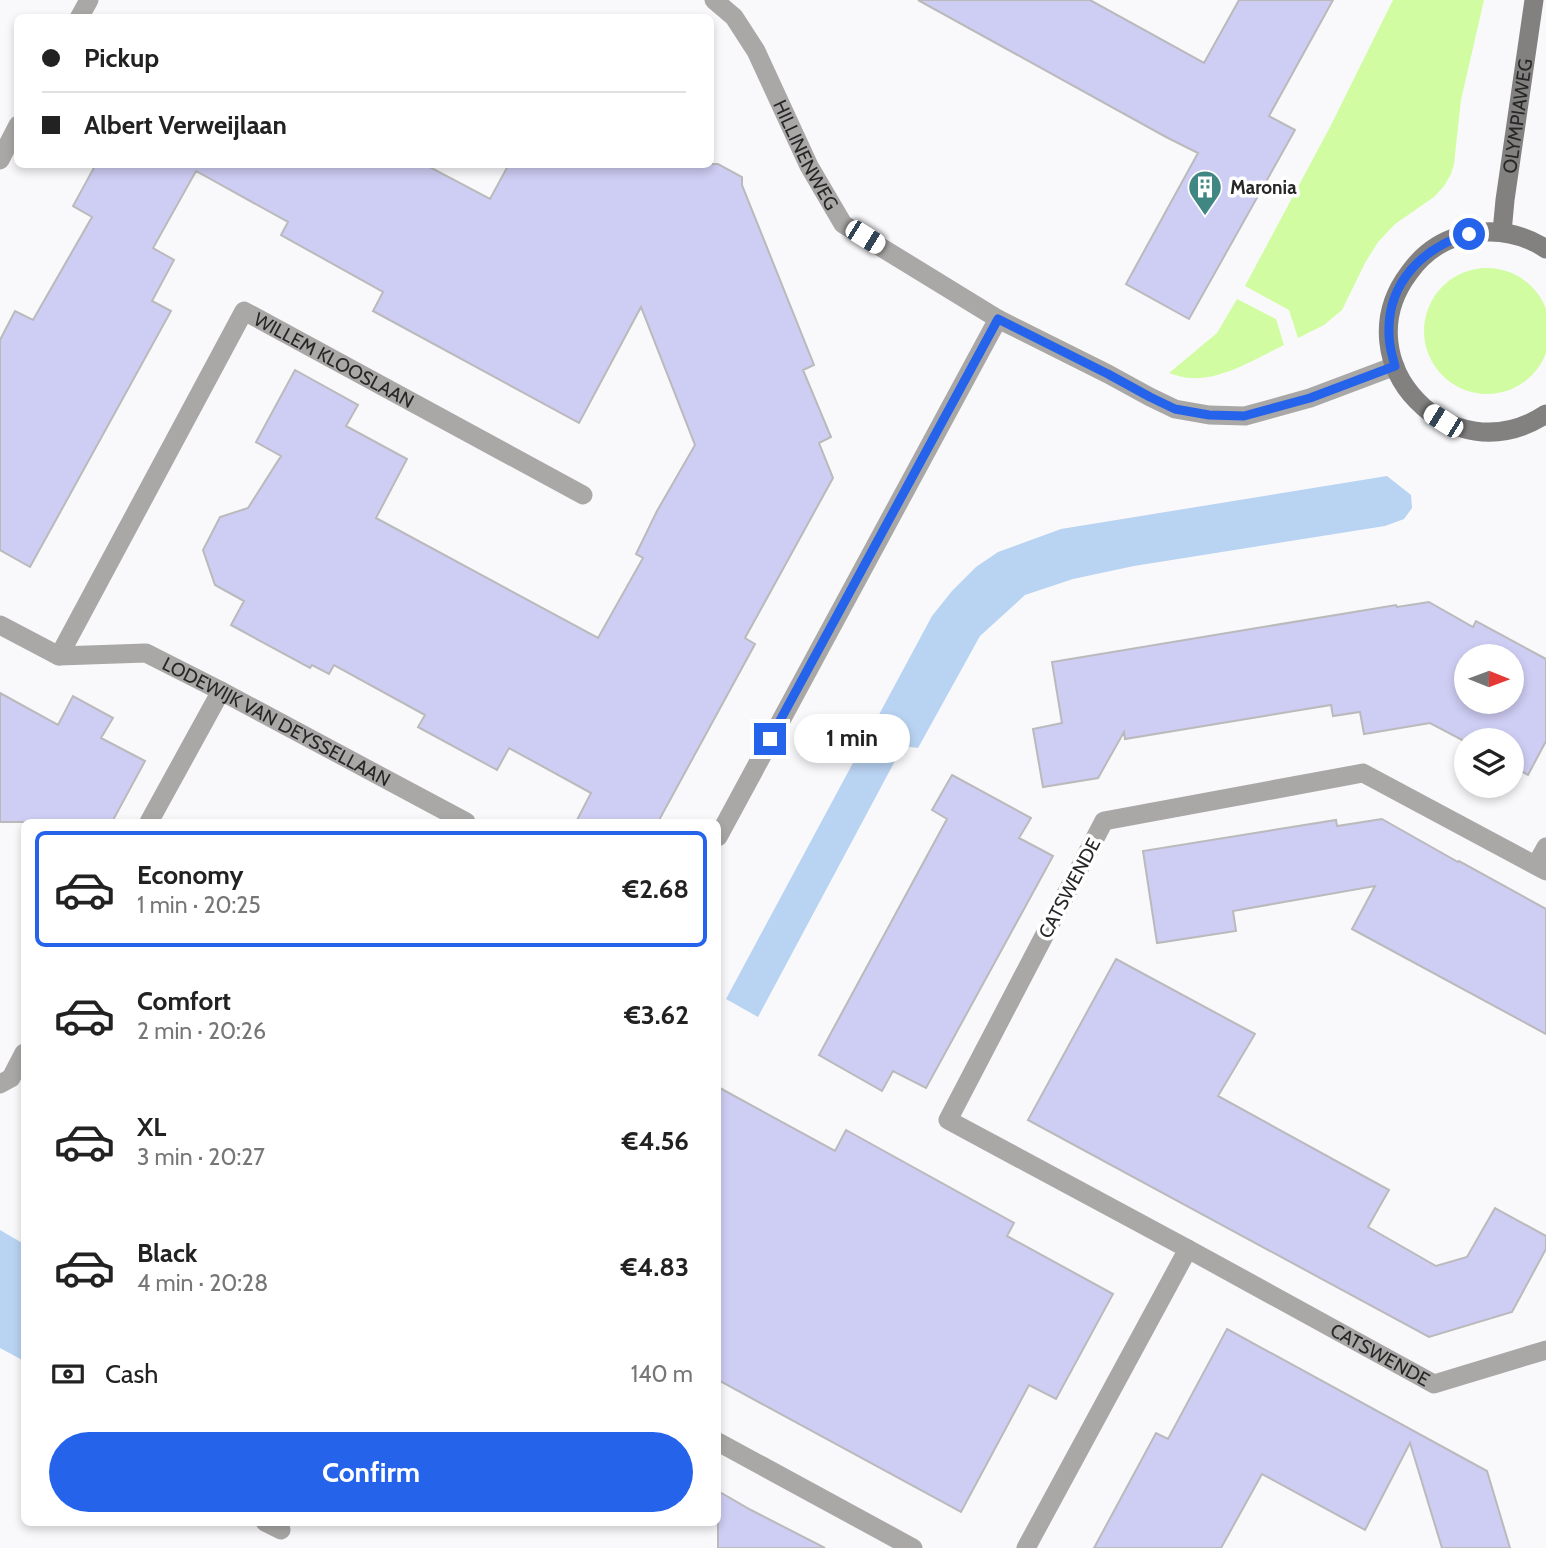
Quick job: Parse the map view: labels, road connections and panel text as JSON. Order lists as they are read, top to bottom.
{
  "streets": {
    "main road": ["OLYMPIAWEG"],
    "street": [
      "HILLINENWEG",
      "WILLEM KLOOSLAAN",
      "LODEWIJK VAN DEYSSELLAAN",
      "CATSWENDE"
    ]
  },
  "crossings": [
    ["WILLEM KLOOSLAAN", "LODEWIJK VAN DEYSSELLAAN"]
  ],
  "places": {
    "building": ["Maronia"]
  },
  "north": "right",
  "page": {
    "banner": ["Pickup", "Albert Verweijlaan"],
    "bubble": "1 min",
    "list": [
      {
        "name": "Economy",
        "note": "1 min · 20:25",
        "value": "€2.68"
      },
      {
        "name": "Comfort",
        "note": "2 min · 20:26",
        "value": "€3.62"
      },
      {
        "name": "XL",
        "note": "3 min · 20:27",
        "value": "€4.56"
      },
      {
        "name": "Black",
        "note": "4 min · 20:28",
        "value": "€4.83"
      }
    ],
    "pay": ["Cash", "140 m"],
    "buttons": "Confirm"
  }
}
